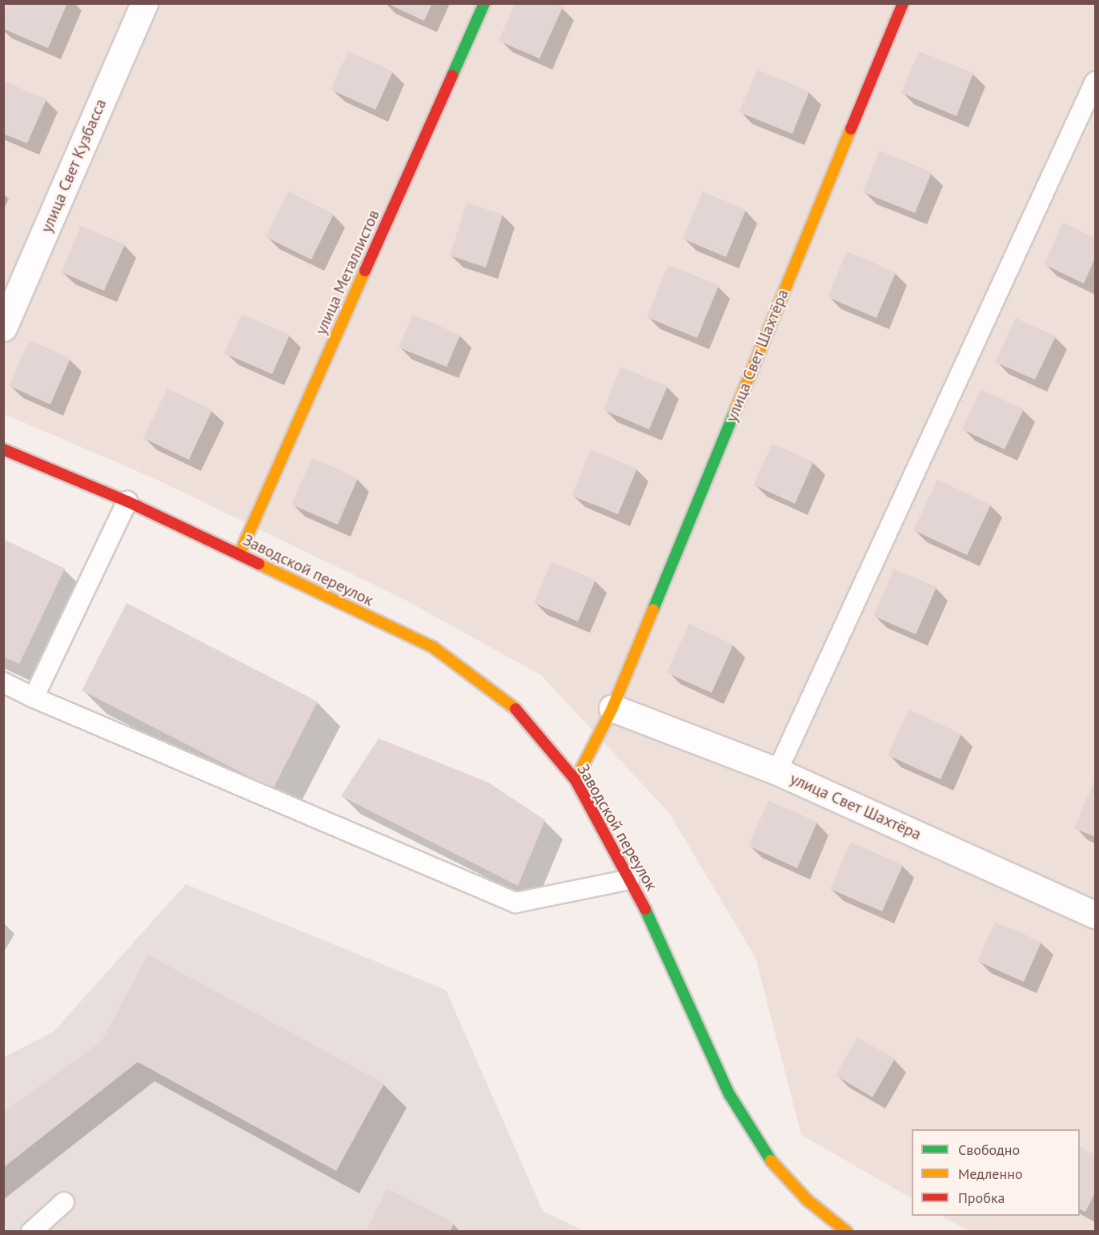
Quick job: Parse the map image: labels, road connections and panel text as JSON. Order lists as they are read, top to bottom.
{
  "streets": {
    "street": [
      "улица Свет Кузбасса",
      "улица Металлистов",
      "улица Свет Шахтёра",
      "Заводской переулок"
    ]
  },
  "crossings": [
    ["улица Металлистов", "Заводской переулок"],
    ["улица Свет Шахтёра", "Заводской переулок"]
  ],
  "legend": ["Свободно", "Медленно", "Пробка"]
}
